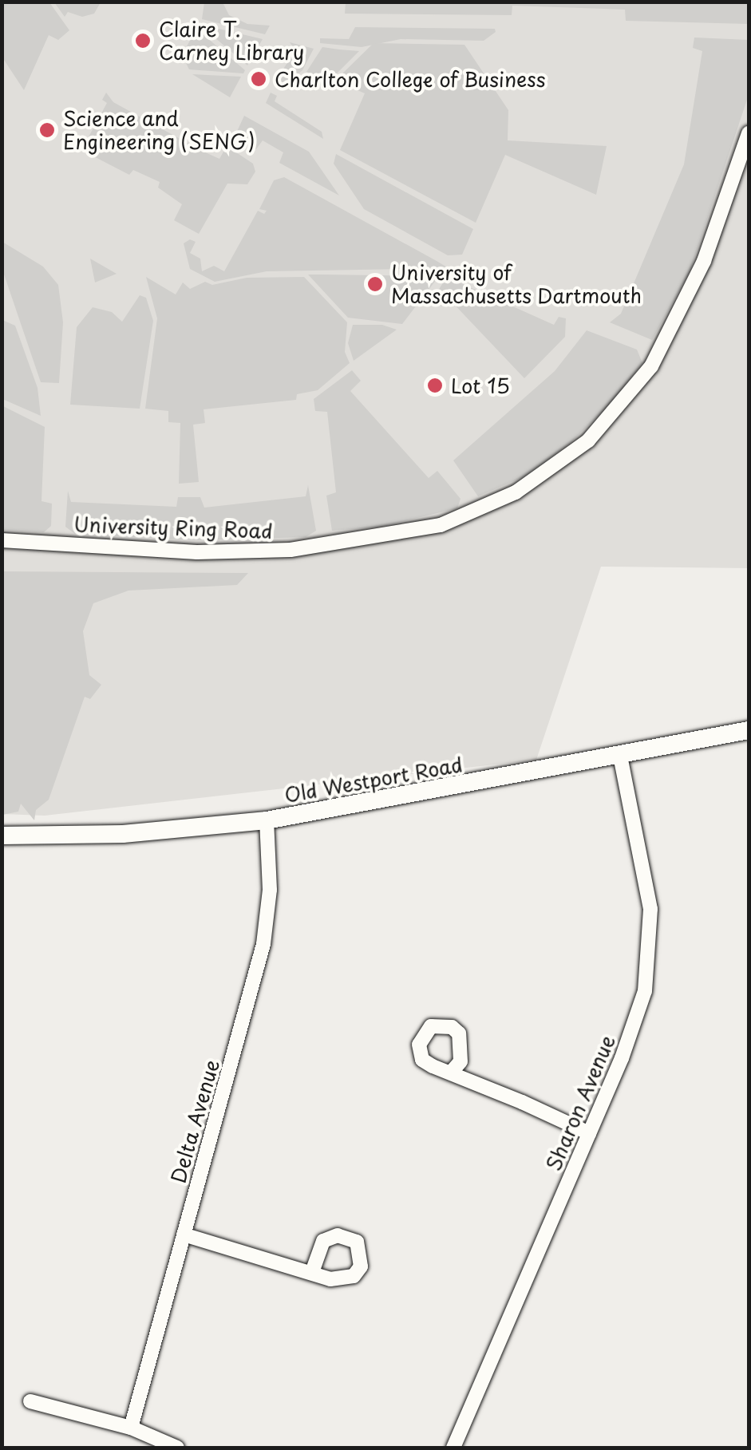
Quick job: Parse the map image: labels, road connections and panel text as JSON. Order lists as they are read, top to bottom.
{
  "streets": {
    "main road": ["Old Westport Road"],
    "street": ["University Ring Road", "Sharon Avenue", "Delta Avenue"]
  },
  "crossings": [
    ["Old Westport Road", "Sharon Avenue"],
    ["Old Westport Road", "Delta Avenue"]
  ],
  "places": [
    "Claire T. Carney Library",
    "Charlton College of Business",
    "Science and Engineering (SENG)",
    "University of Massachusetts Dartmouth",
    "Lot 15"
  ]
}
